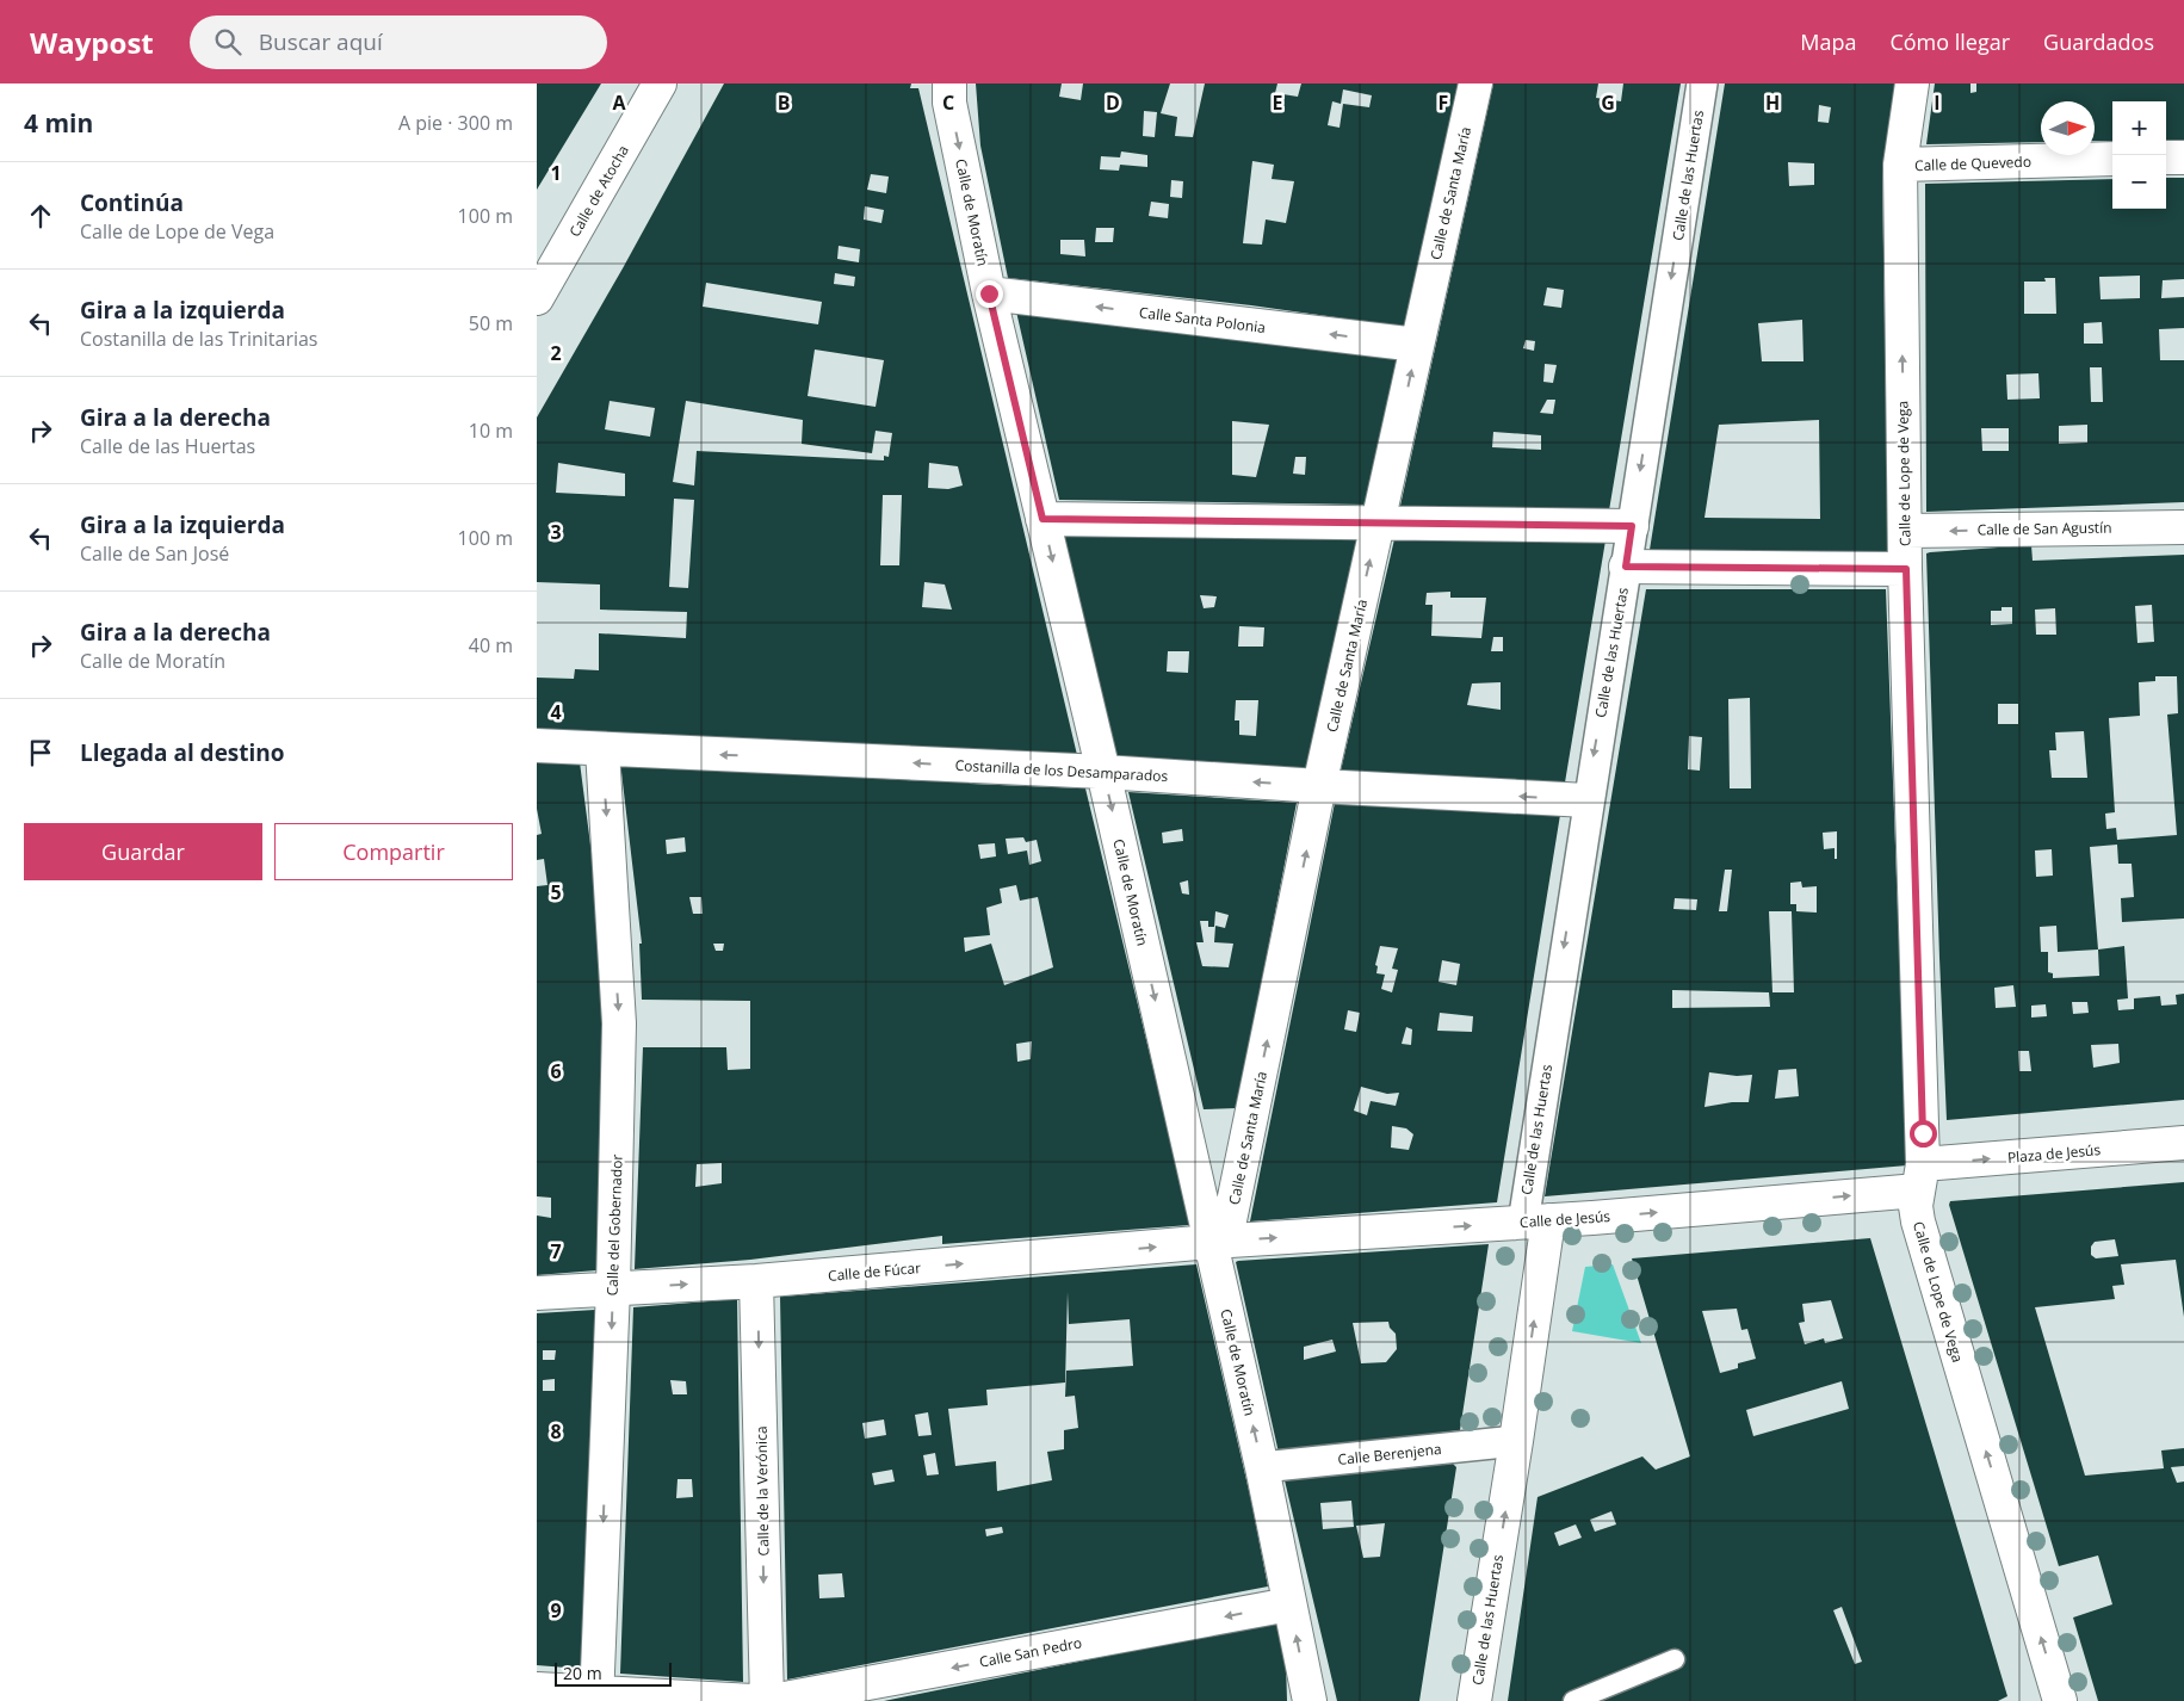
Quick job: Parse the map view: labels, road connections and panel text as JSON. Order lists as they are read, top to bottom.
{
  "streets": {
    "street": [
      "Calle de Quevedo",
      "Calle de las Huertas",
      "Calle de Atocha",
      "Calle de Santa María",
      "Calle de Moratín",
      "Calle Santa Polonia",
      "Calle de Lope de Vega",
      "Calle de San Agustín",
      "Costanilla de los Desamparados",
      "Plaza de Jesús",
      "Calle de Jesús",
      "Calle del Gobernador",
      "Calle de Fúcar",
      "Calle Berenjena",
      "Calle de la Verónica",
      "Calle San Pedro"
    ]
  },
  "crossings": [
    ["Calle de Quevedo", "Calle de Lope de Vega"],
    ["Calle de las Huertas", "Costanilla de los Desamparados"],
    ["Calle de las Huertas", "Calle de Jesús"],
    ["Calle de las Huertas", "Calle Berenjena"],
    ["Calle de Santa María", "Calle de Moratín"],
    ["Calle de Santa María", "Calle Santa Polonia"],
    ["Calle de Santa María", "Costanilla de los Desamparados"],
    ["Calle de Santa María", "Calle de Jesús"],
    ["Calle de Santa María", "Calle de Fúcar"],
    ["Calle de Moratín", "Calle Santa Polonia"],
    ["Calle de Moratín", "Costanilla de los Desamparados"],
    ["Calle de Moratín", "Calle de Jesús"],
    ["Calle de Moratín", "Calle de Fúcar"],
    ["Calle de Moratín", "Calle Berenjena"],
    ["Calle de Moratín", "Calle San Pedro"],
    ["Calle de Lope de Vega", "Calle de San Agustín"],
    ["Calle de Lope de Vega", "Plaza de Jesús"],
    ["Calle de Lope de Vega", "Calle de Jesús"],
    ["Costanilla de los Desamparados", "Calle del Gobernador"],
    ["Plaza de Jesús", "Calle de Jesús"],
    ["Calle de Jesús", "Calle de Fúcar"],
    ["Calle del Gobernador", "Calle de Fúcar"],
    ["Calle de Fúcar", "Calle de la Verónica"]
  ],
  "one_way": [
    "Calle de Santa María",
    "Calle de Lope de Vega",
    "Calle de San Agustín",
    "Plaza de Jesús",
    "Calle de Jesús",
    "Calle del Gobernador",
    "Calle de Fúcar",
    "Calle de la Verónica",
    "Calle San Pedro"
  ],
  "scale_bar": "20 m",
  "north": "right",
  "page": {
    "header": "Waypost",
    "search": "Buscar aquí",
    "nav": ["Mapa", "Cómo llegar", "Guardados"],
    "heading": ["4 min", "A pie · 300 m"],
    "map_buttons": ["+", "−"],
    "list": [
      ["Continúa", "Calle de Lope de Vega", "100 m"],
      ["Gira a la izquierda", "Costanilla de las Trinitarias", "50 m"],
      ["Gira a la derecha", "Calle de las Huertas", "10 m"],
      ["Gira a la izquierda", "Calle de San José", "100 m"],
      ["Gira a la derecha", "Calle de Moratín", "40 m"],
      "Llegada al destino"
    ],
    "buttons": ["Guardar", "Compartir"],
    "scale": "20 m"
  },
  "grid": {
    "columns": [
      "A",
      "B",
      "C",
      "D",
      "E",
      "F",
      "G",
      "H",
      "I"
    ],
    "rows": [
      "1",
      "2",
      "3",
      "4",
      "5",
      "6",
      "7",
      "8",
      "9"
    ]
  }
}
